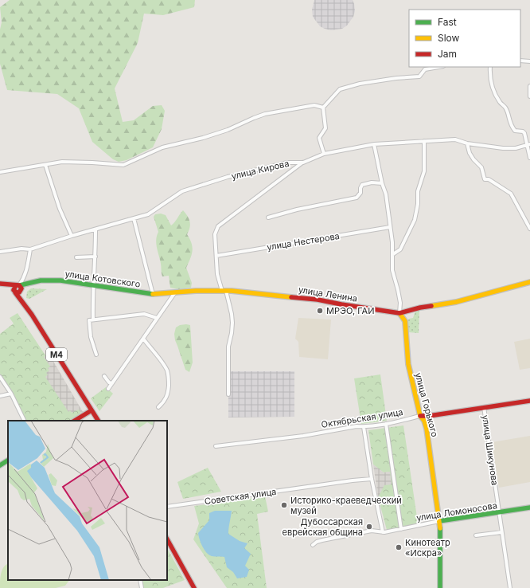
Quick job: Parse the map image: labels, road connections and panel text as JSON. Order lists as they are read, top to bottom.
{
  "streets": {
    "main road": [
      "улица Котовского",
      "улица Ленина",
      "M4",
      "улица Горького",
      "Октябрьская улица",
      "улица Ломоносова"
    ],
    "street": [
      "улица Кирова",
      "улица Нестерова",
      "улица Шикунова",
      "Советская улица"
    ]
  },
  "crossings": [
    ["улица Кирова", "улица Горького"],
    ["улица Нестерова", "улица Горького"],
    ["улица Котовского", "улица Ленина"],
    ["улица Котовского", "M4"],
    ["улица Ленина", "улица Горького"],
    ["улица Горького", "Октябрьская улица"],
    ["улица Горького", "улица Ломоносова"],
    ["Октябрьская улица", "улица Шикунова"],
    ["улица Шикунова", "улица Ломоносова"]
  ],
  "places": [
    "МРЭО, ГАИ",
    "Историко-краеведческий музей",
    "Дубоссарская еврейская община",
    "Кинотеатр «Искра»"
  ],
  "legend": ["Fast", "Slow", "Jam"]
}
